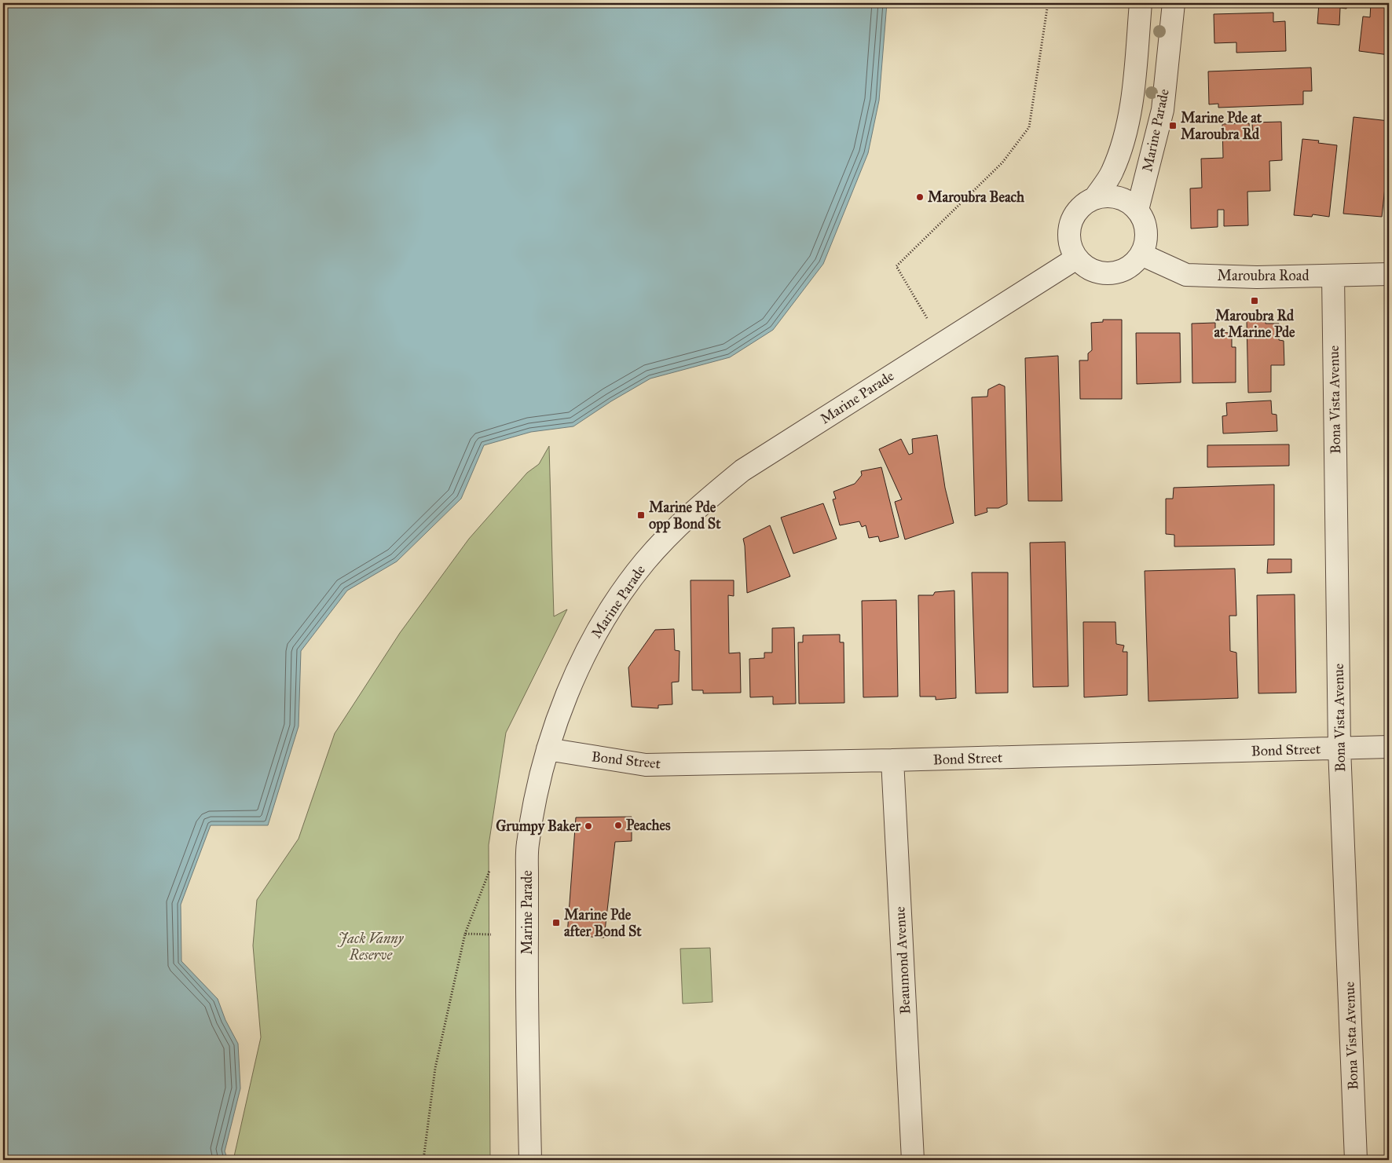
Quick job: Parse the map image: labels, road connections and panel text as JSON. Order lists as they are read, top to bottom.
{
  "streets": {
    "street": [
      "Marine Parade",
      "Maroubra Road",
      "Bona Vista Avenue",
      "Bond Street",
      "Beaumond Avenue"
    ]
  },
  "crossings": [
    ["Marine Parade", "Maroubra Road"],
    ["Marine Parade", "Bond Street"],
    ["Maroubra Road", "Bona Vista Avenue"],
    ["Bona Vista Avenue", "Bond Street"],
    ["Bond Street", "Beaumond Avenue"]
  ],
  "parks": ["Jack Vanny Reserve"],
  "places": {
    "transit": [
      "Marine Pde at Maroubra Rd",
      "Maroubra Rd at Marine Pde",
      "Marine Pde opp Bond St",
      "Marine Pde after Bond St"
    ],
    "other": ["Maroubra Beach", "Peaches", "Grumpy Baker"]
  }
}
